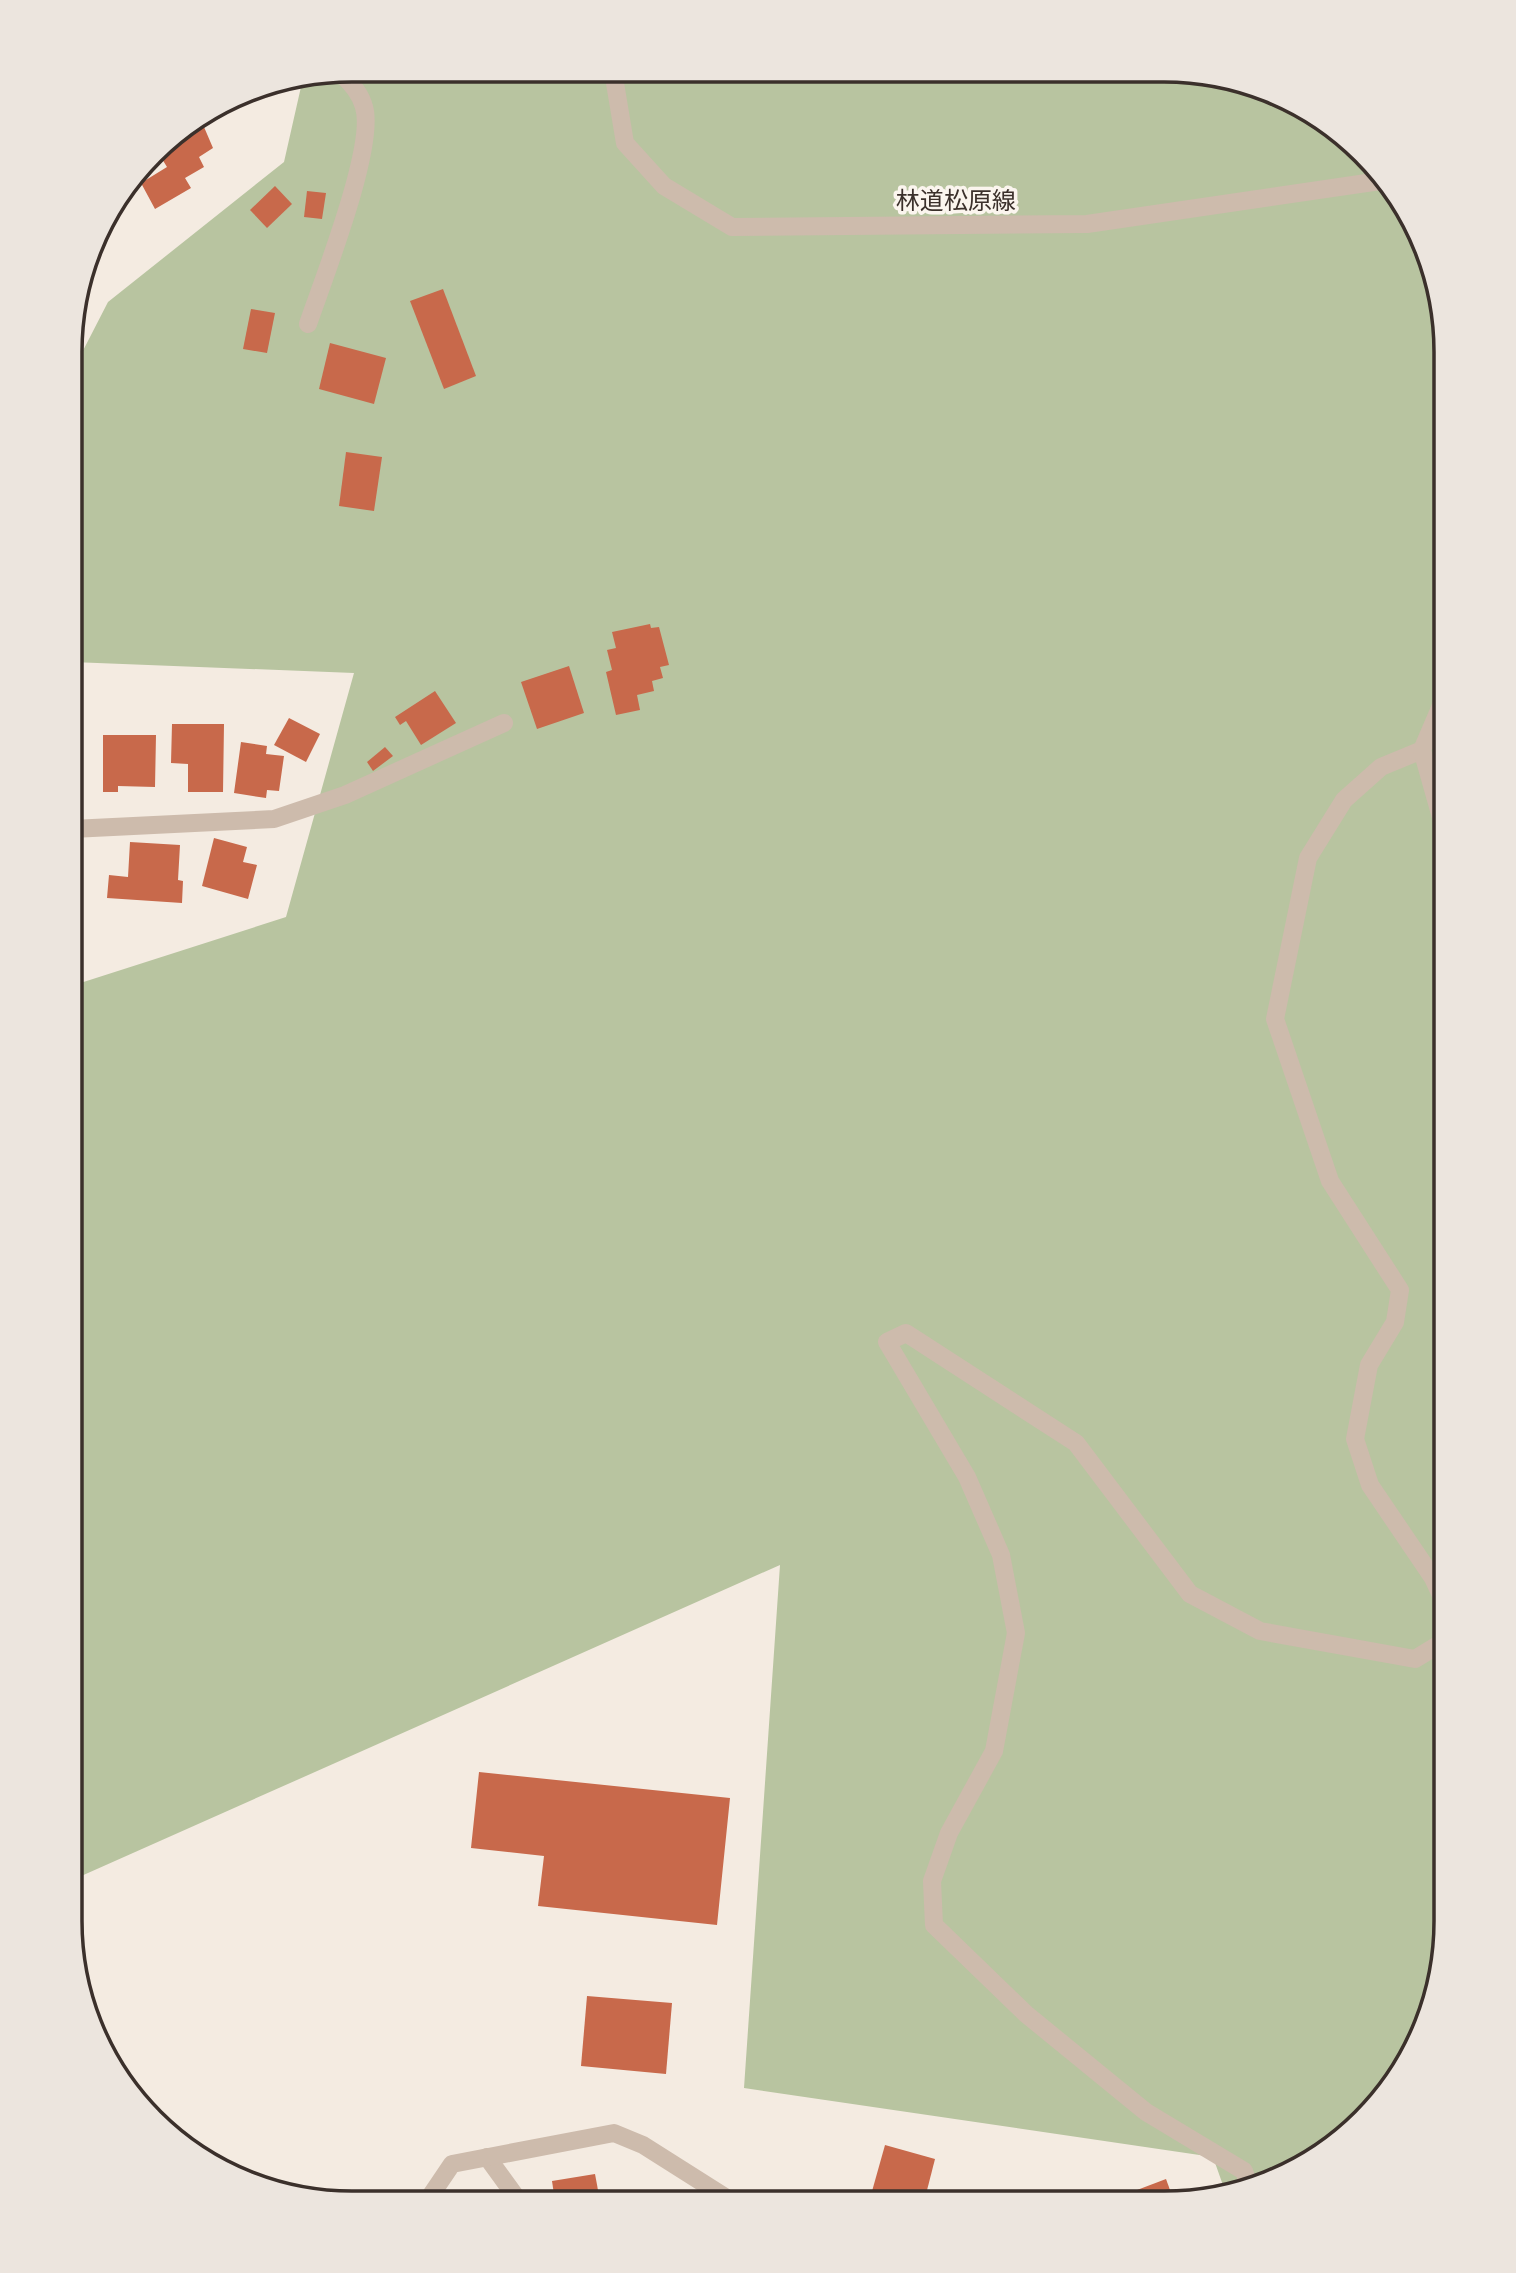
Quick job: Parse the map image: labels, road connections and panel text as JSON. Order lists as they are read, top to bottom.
{
  "streets": {
    "street": ["林道松原線"]
  }
}
